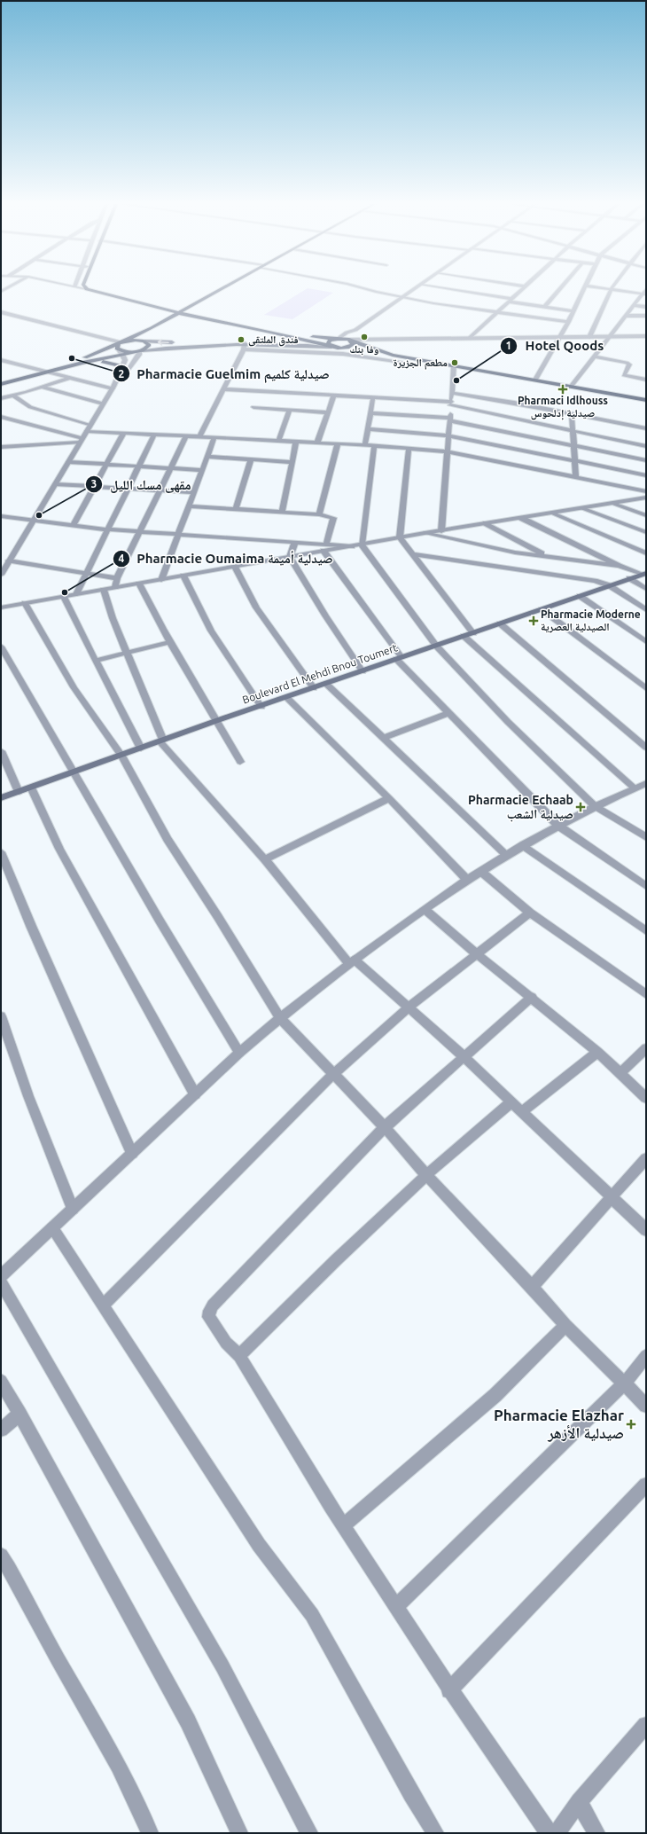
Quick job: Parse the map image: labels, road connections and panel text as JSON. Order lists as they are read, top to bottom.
{
  "streets": {
    "main road": ["Boulevard El Mehdi Bnou Toumert"]
  },
  "places": {
    "other": [
      "وفا بنك",
      "فندق الملتقى",
      "Pharmacie Guelmim صيدلية كلميم",
      "مطعم الجزيرة",
      "Hotel Qoods",
      "مقهى مسك الليل",
      "Pharmacie Oumaima صيدلية أميمة"
    ],
    "health": [
      "Pharmaci Idlhouss صيدلية إدلحوس",
      "Pharmacie Moderne الصيدلية العصرية",
      "Pharmacie Echaab صيدلية الشعب",
      "Pharmacie Elazhar صيدلية الأزهر"
    ]
  }
}
